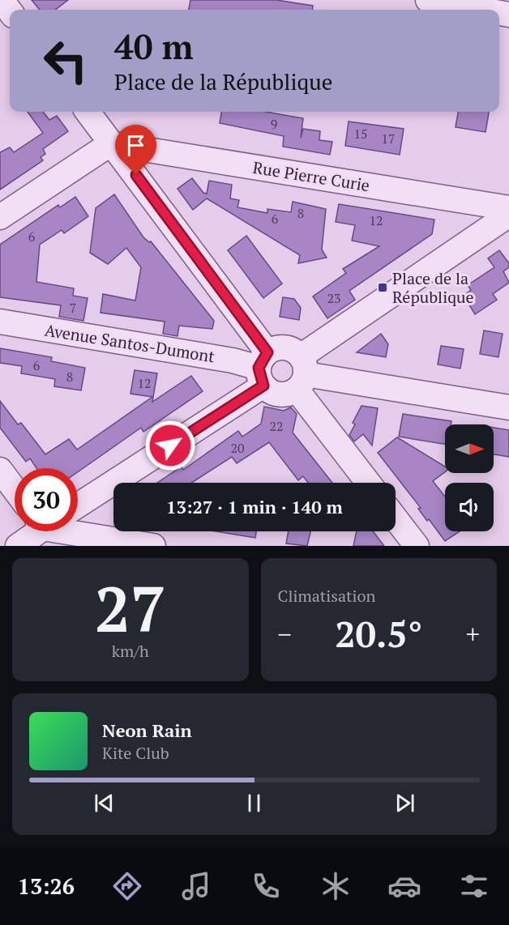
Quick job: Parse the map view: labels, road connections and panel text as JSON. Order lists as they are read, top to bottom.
{
  "streets": {
    "street": ["Rue Pierre Curie", "Avenue Santos-Dumont"]
  },
  "places": {
    "transit": ["Place de la République"]
  },
  "house_numbers": [
    "9",
    "15",
    "17",
    "8",
    "6",
    "12",
    "6",
    "23",
    "7",
    "6",
    "8",
    "12",
    "22",
    "20"
  ],
  "north": "right",
  "page": {
    "turn": ["40 m", "Place de la République"],
    "limit": "30",
    "trip": "13:27 · 1 min · 140 m",
    "tile": [
      ["27", "km/h"],
      "Climatisation"
    ],
    "heat": ["−", "20.5°", "+"],
    "song": ["Neon Rain", "Kite Club"],
    "tabs": "13:26"
  }
}
